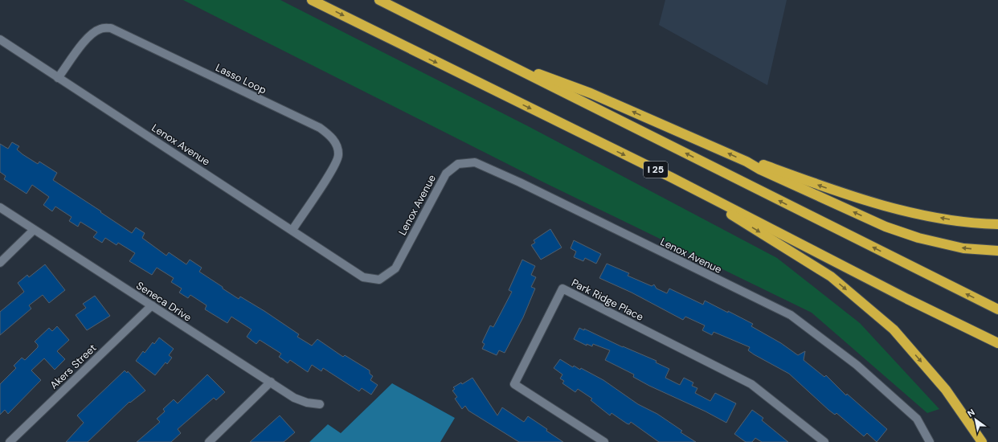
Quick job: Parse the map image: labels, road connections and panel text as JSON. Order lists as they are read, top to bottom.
{
  "streets": {
    "highway": ["I 25"],
    "street": [
      "Lasso Loop",
      "Lenox Avenue",
      "Park Ridge Place",
      "Seneca Drive",
      "Akers Street"
    ]
  },
  "crossings": [
    ["Lasso Loop", "Lenox Avenue"],
    ["Seneca Drive", "Akers Street"]
  ],
  "north": "top left"
}
